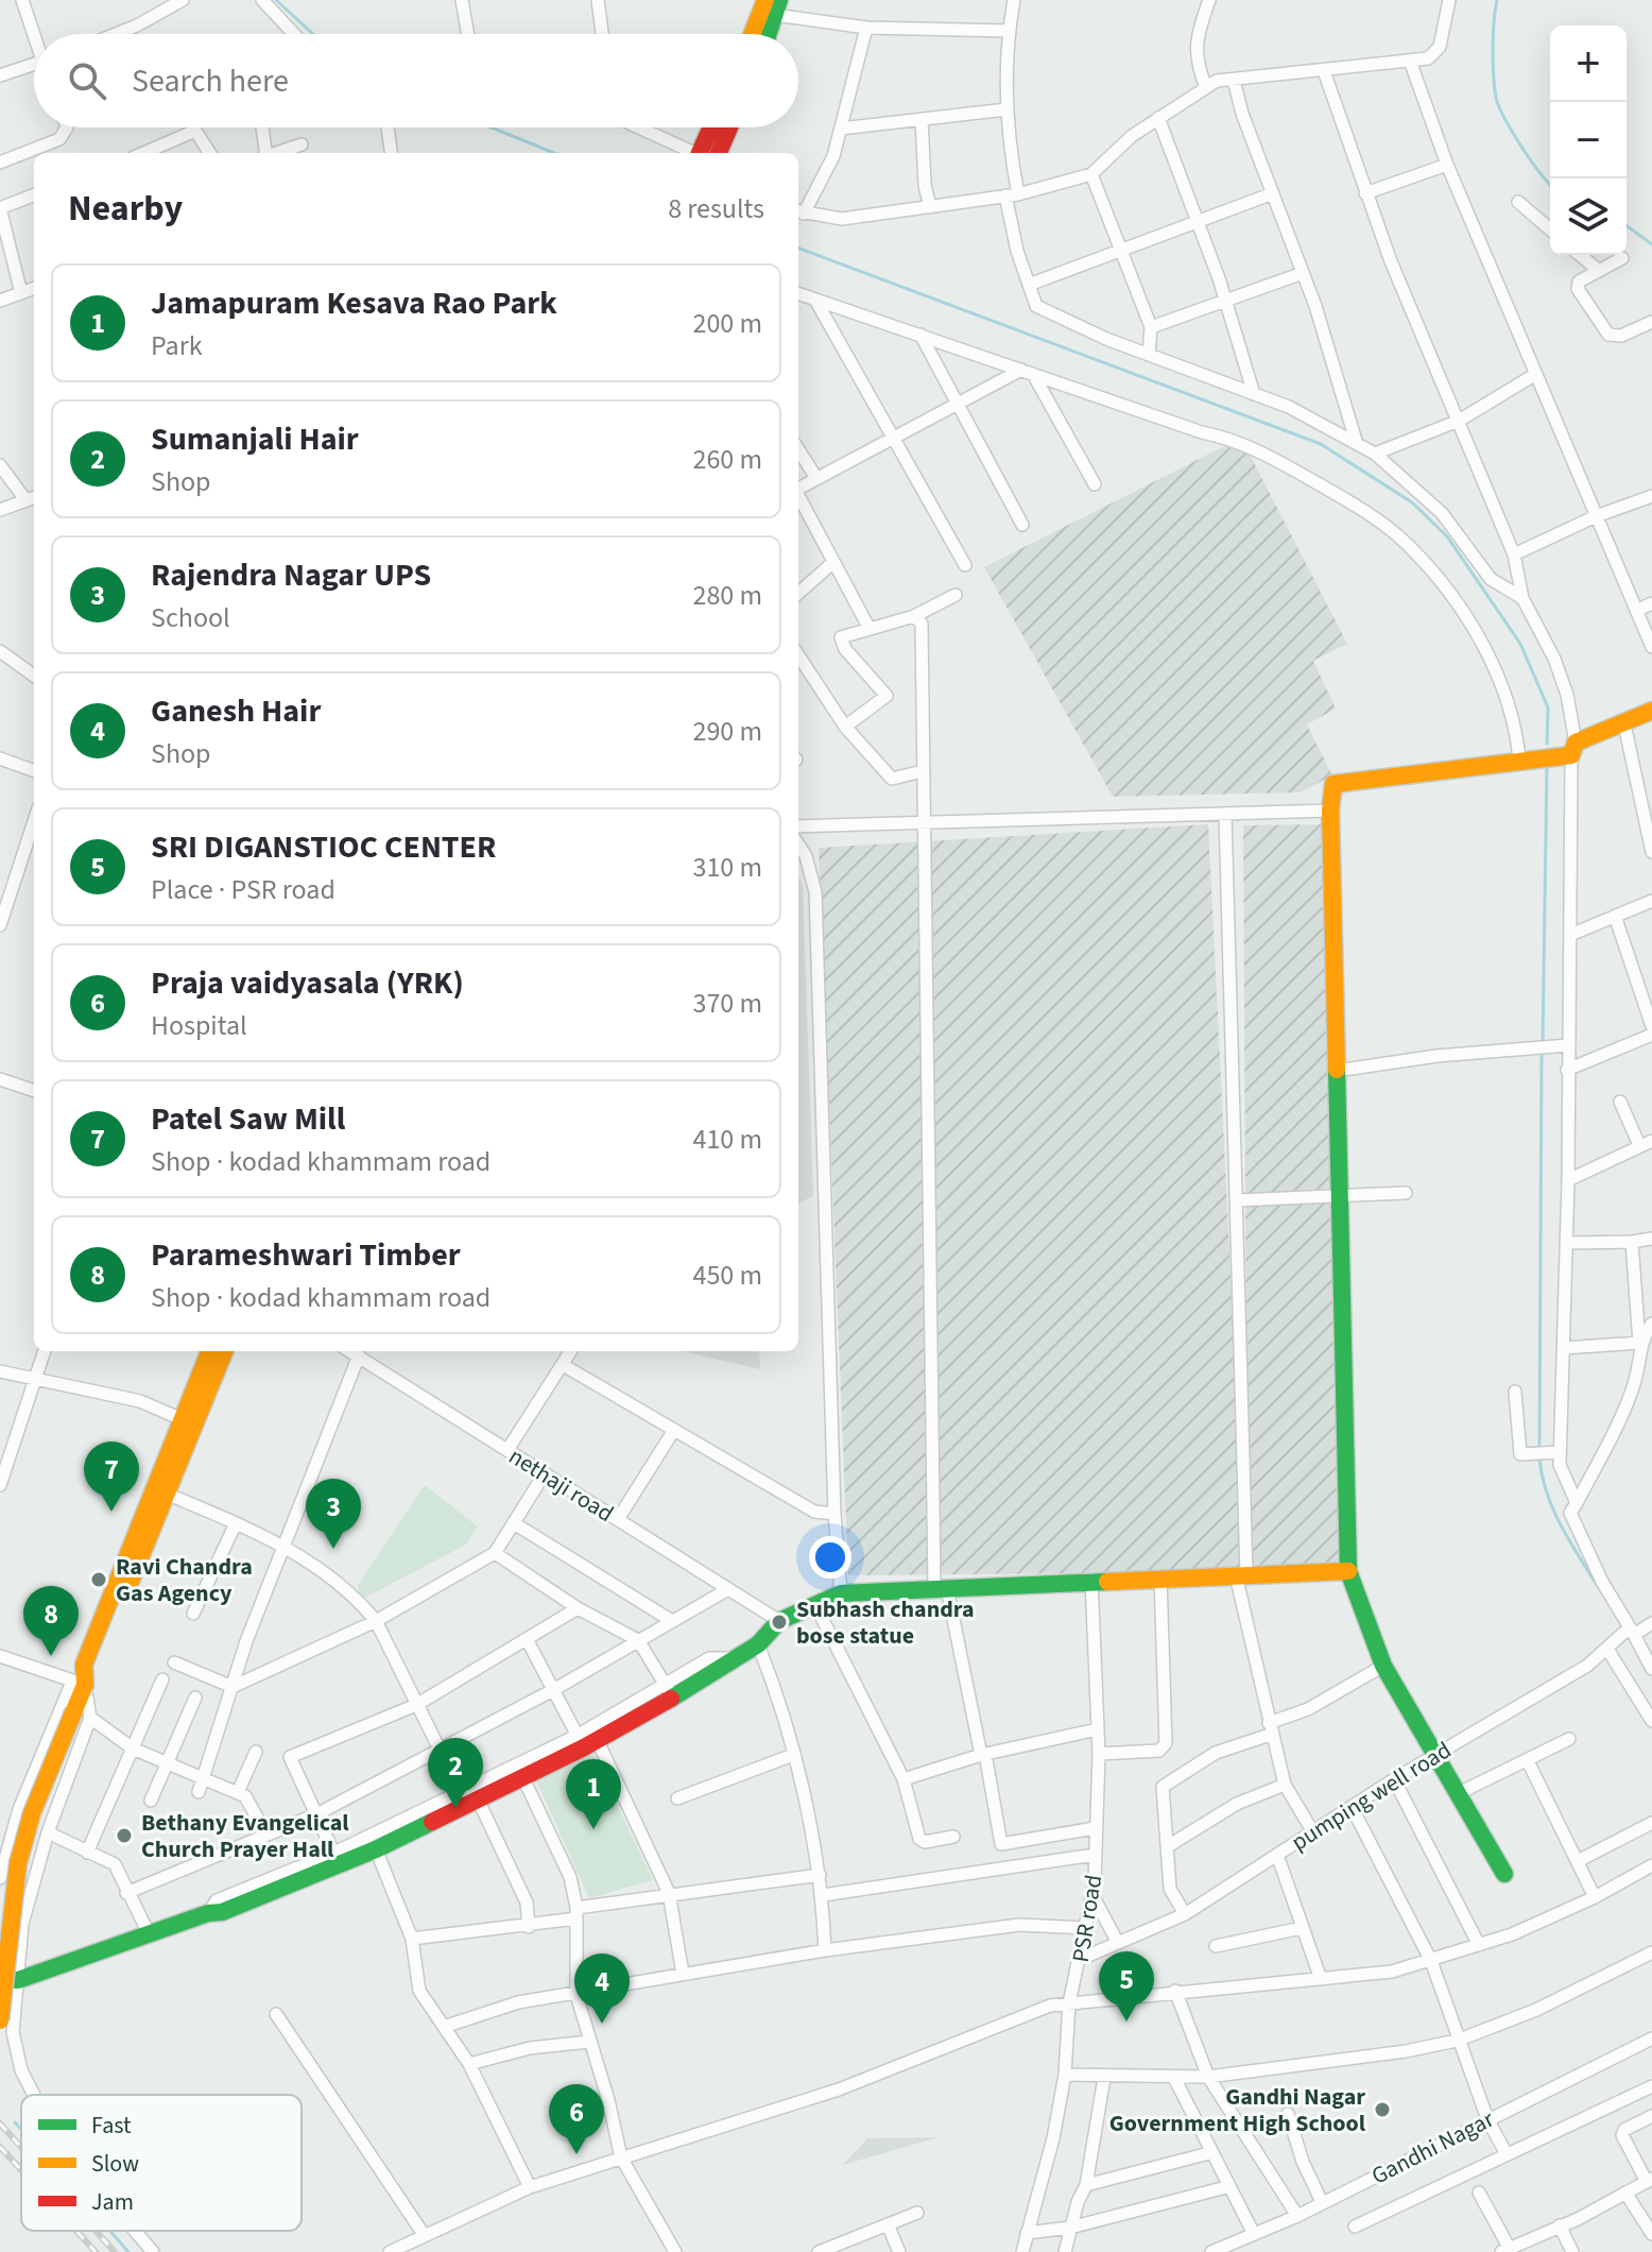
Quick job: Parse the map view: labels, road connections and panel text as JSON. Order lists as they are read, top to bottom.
{
  "streets": {
    "street": [
      "nethaji road",
      "pumping well road",
      "PSR road",
      "Gandhi Nagar"
    ]
  },
  "crossings": [
    ["pumping well road", "PSR road"]
  ],
  "places": [
    "Ravi Chandra Gas Agency",
    "Subhash chandra bose statue",
    "Bethany Evangelical Church Prayer Hall",
    "Gandhi Nagar Government High School"
  ],
  "legend": ["Fast", "Slow", "Jam"],
  "page": {
    "map_buttons": ["+", "−"],
    "search": "Search here",
    "heading": ["Nearby", "8 results"],
    "list": [
      {
        "mark": "1",
        "name": "Jamapuram Kesava Rao Park",
        "note": "Park",
        "value": "200 m"
      },
      {
        "mark": "2",
        "name": "Sumanjali Hair",
        "note": "Shop",
        "value": "260 m"
      },
      {
        "mark": "3",
        "name": "Rajendra Nagar UPS",
        "note": "School",
        "value": "280 m"
      },
      {
        "mark": "4",
        "name": "Ganesh Hair",
        "note": "Shop",
        "value": "290 m"
      },
      {
        "mark": "5",
        "name": "SRI DIGANSTIOC CENTER",
        "note": "Place · PSR road",
        "value": "310 m"
      },
      {
        "mark": "6",
        "name": "Praja vaidyasala (YRK)",
        "note": "Hospital",
        "value": "370 m"
      },
      {
        "mark": "7",
        "name": "Patel Saw Mill",
        "note": "Shop · kodad khammam road",
        "value": "410 m"
      },
      {
        "mark": "8",
        "name": "Parameshwari Timber",
        "note": "Shop · kodad khammam road",
        "value": "450 m"
      }
    ],
    "pins": [
      "7",
      "3",
      "8",
      "2",
      "1",
      "5",
      "4",
      "6"
    ]
  }
}
